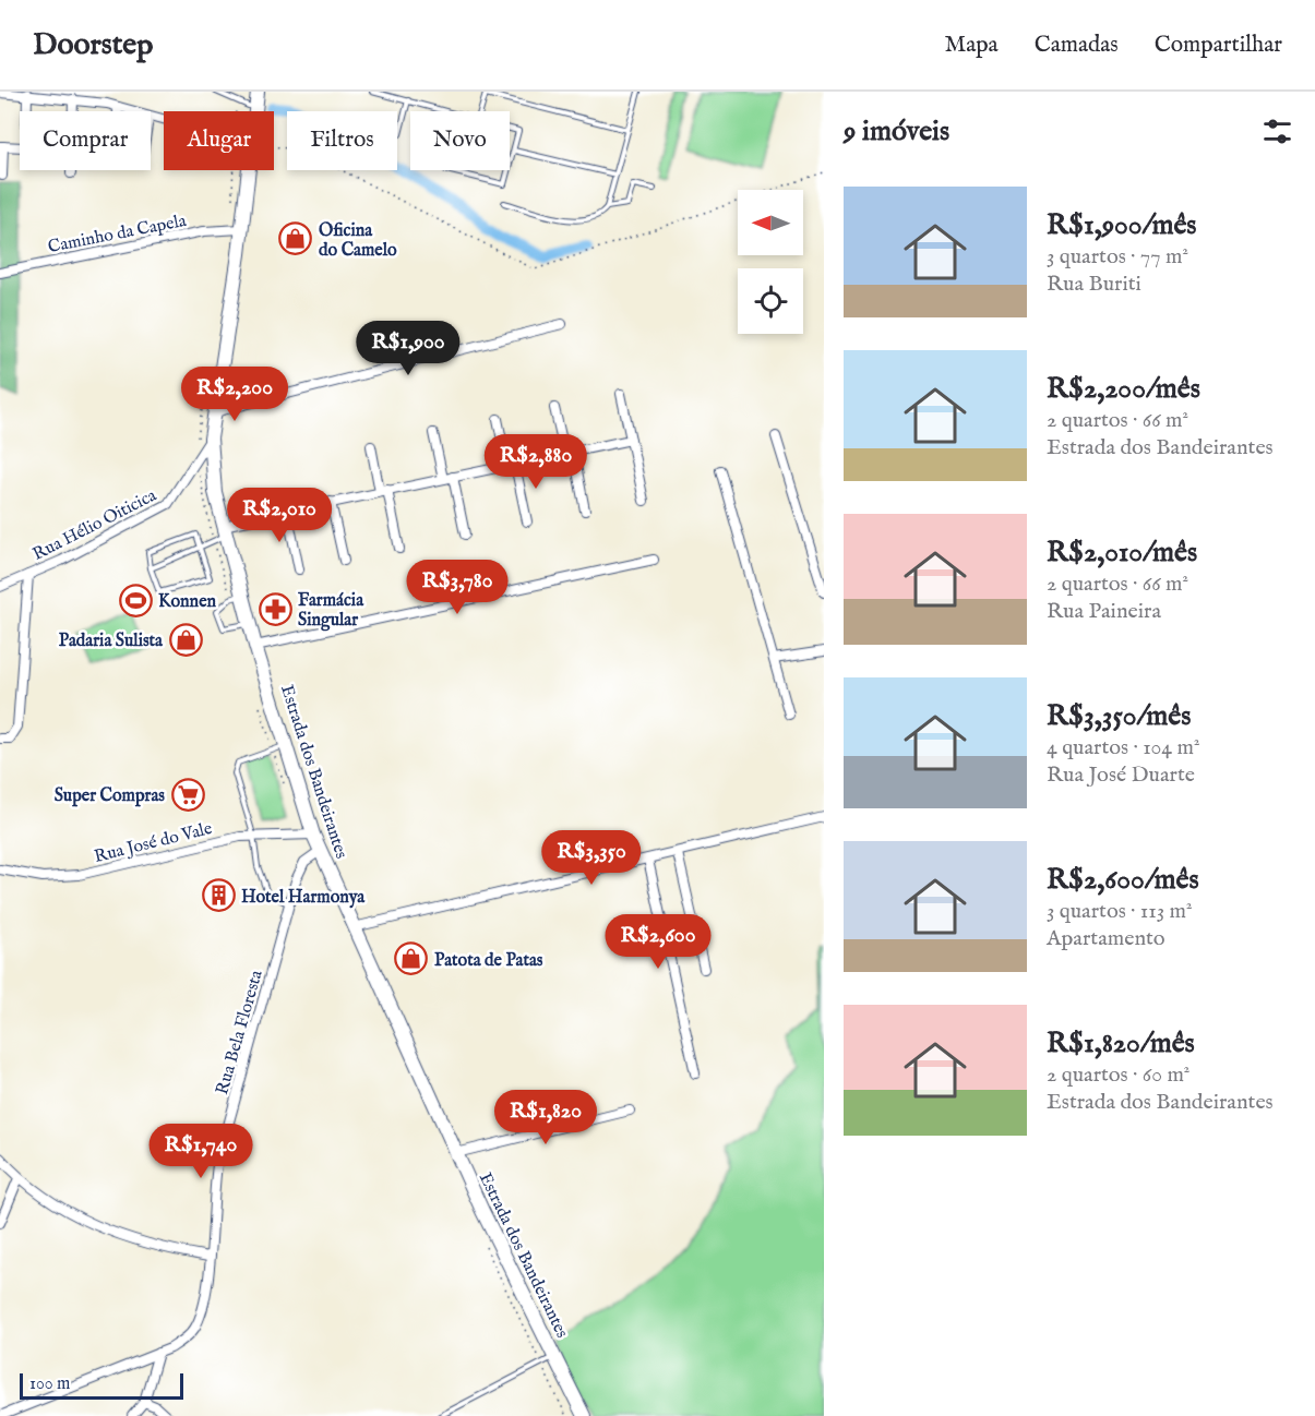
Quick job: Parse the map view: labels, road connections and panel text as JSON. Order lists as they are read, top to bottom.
{
  "streets": {
    "main road": ["Estrada dos Bandeirantes"],
    "street": [
      "Caminho da Capela",
      "Rua Hélio Oiticica",
      "Rua José do Vale",
      "Rua Bela Floresta"
    ]
  },
  "crossings": [
    ["Caminho da Capela", "Estrada dos Bandeirantes"],
    ["Rua Hélio Oiticica", "Estrada dos Bandeirantes"],
    ["Estrada dos Bandeirantes", "Rua José do Vale"],
    ["Estrada dos Bandeirantes", "Rua Bela Floresta"]
  ],
  "places": {
    "shop": ["Oficina do Camelo", "Padaria Sulista", "Patota de Patas"],
    "sports": ["Konnen"],
    "pharmacy": ["Farmácia Singular"],
    "supermarket": ["Super Compras"],
    "building": ["Hotel Harmonya"]
  },
  "scale_bar": "100 m",
  "north": "left",
  "page": {
    "header": "Doorstep",
    "nav": ["Mapa", "Camadas", "Compartilhar"],
    "heading": "9 imóveis",
    "chip": [
      "Comprar",
      "Alugar",
      "Filtros",
      "Novo"
    ],
    "list": [
      {
        "name": "R$1,900/mês",
        "note": "3 quartos · 77 m² · Rua Buriti"
      },
      {
        "name": "R$2,200/mês",
        "note": "2 quartos · 66 m² · Estrada dos Bandeirantes"
      },
      {
        "name": "R$2,010/mês",
        "note": "2 quartos · 66 m² · Rua Paineira"
      },
      {
        "name": "R$3,350/mês",
        "note": "4 quartos · 104 m² · Rua José Duarte"
      },
      {
        "name": "R$2,600/mês",
        "note": "3 quartos · 113 m² · Apartamento"
      },
      {
        "name": "R$1,820/mês",
        "note": "2 quartos · 60 m² · Estrada dos Bandeirantes"
      }
    ],
    "price": [
      "R$1,900",
      "R$2,200",
      "R$2,880",
      "R$2,010",
      "R$3,780",
      "R$3,350",
      "R$2,600",
      "R$1,820",
      "R$1,740"
    ],
    "scale": "100 m"
  }
}
